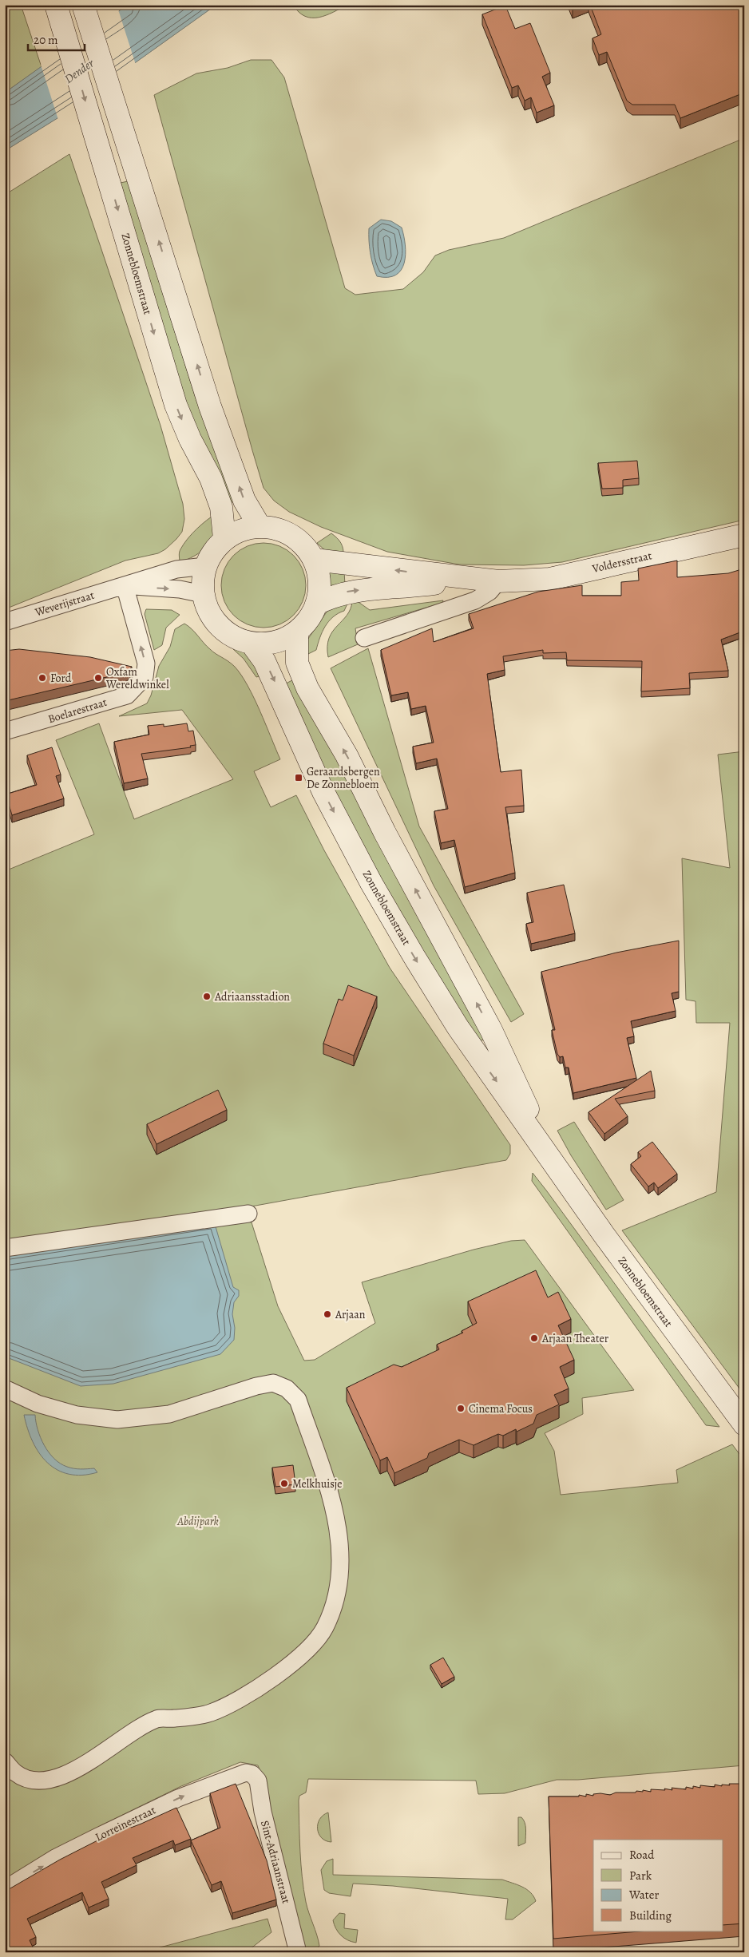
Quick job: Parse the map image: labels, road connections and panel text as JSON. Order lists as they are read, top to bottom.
{
  "streets": {
    "main road": ["Zonnebloemstraat", "Voldersstraat"],
    "street": [
      "Weverijstraat",
      "Boelarestraat",
      "Lorreinestraat",
      "Sint-Adriaanstraat"
    ]
  },
  "crossings": [
    ["Zonnebloemstraat", "Voldersstraat"],
    ["Zonnebloemstraat", "Weverijstraat"],
    ["Voldersstraat", "Weverijstraat"],
    ["Weverijstraat", "Boelarestraat"],
    ["Lorreinestraat", "Sint-Adriaanstraat"]
  ],
  "one_way": ["Lorreinestraat"],
  "water": ["Dender"],
  "parks": ["Abdijpark"],
  "places": {
    "other": [
      "Ford",
      "Oxfam Wereldwinkel",
      "Adriaansstadion",
      "Arjaan",
      "Arjaan Theater",
      "Cinema Focus",
      "Melkhuisje"
    ],
    "transit": ["Geraardsbergen De Zonnebloem"]
  },
  "legend": [
    "Road",
    "Park",
    "Water",
    "Building"
  ],
  "scale_bar": "20 m"
}
